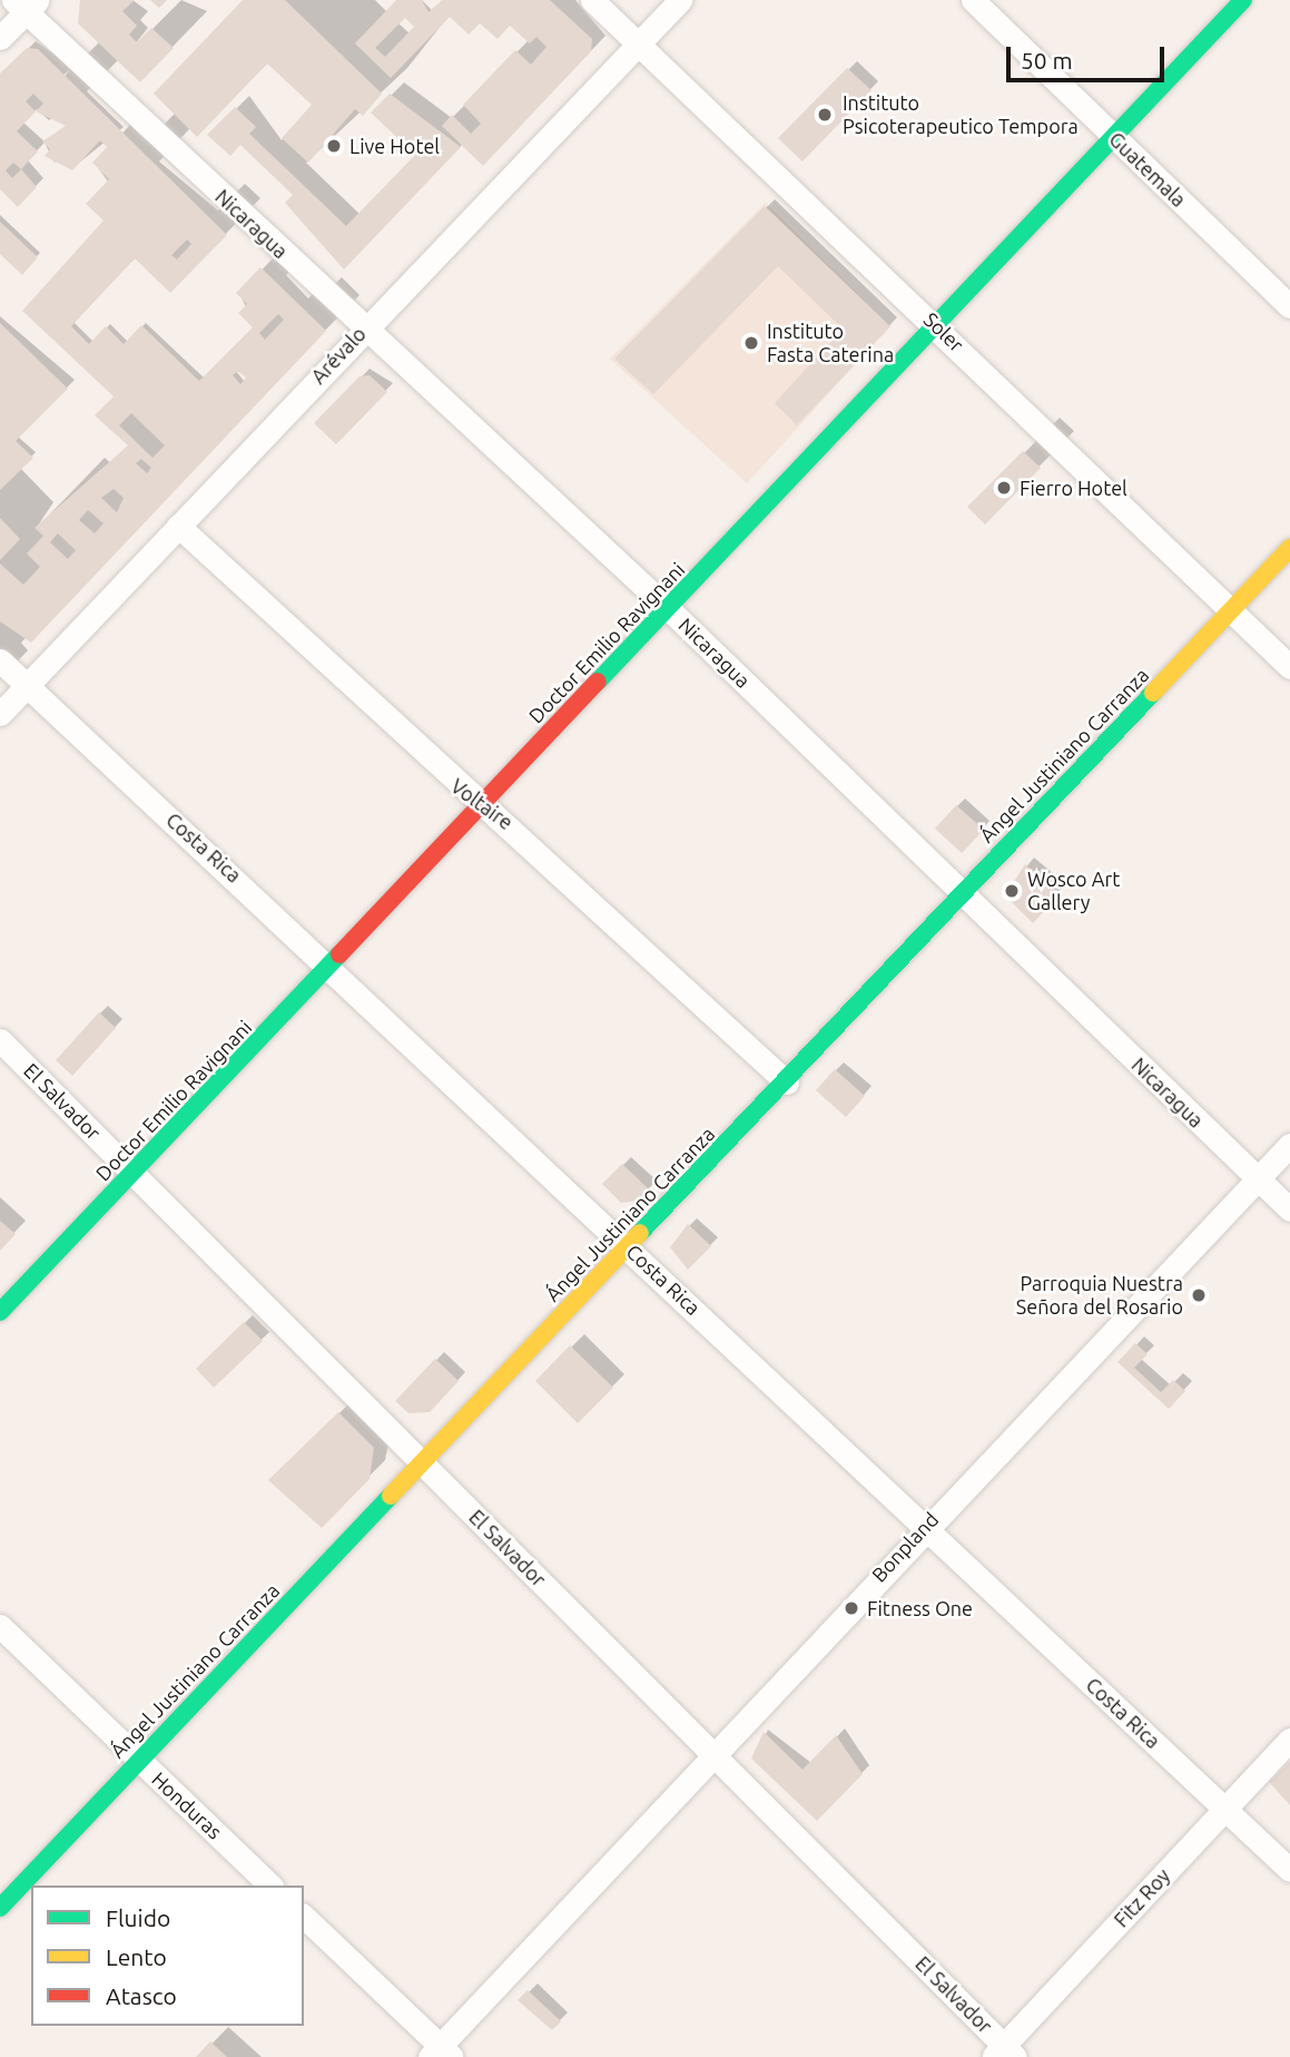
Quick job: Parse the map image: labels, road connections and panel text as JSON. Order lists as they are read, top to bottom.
{
  "streets": {
    "street": [
      "Guatemala",
      "Nicaragua",
      "Soler",
      "Arévalo",
      "Doctor Emilio Ravignani",
      "Ángel Justiniano Carranza",
      "Voltaire",
      "Costa Rica",
      "El Salvador",
      "Bonpland",
      "Honduras",
      "Fitz Roy"
    ]
  },
  "crossings": [
    ["Guatemala", "Doctor Emilio Ravignani"],
    ["Nicaragua", "Arévalo"],
    ["Nicaragua", "Doctor Emilio Ravignani"],
    ["Nicaragua", "Ángel Justiniano Carranza"],
    ["Nicaragua", "Bonpland"],
    ["Soler", "Arévalo"],
    ["Soler", "Doctor Emilio Ravignani"],
    ["Soler", "Ángel Justiniano Carranza"],
    ["Arévalo", "Voltaire"],
    ["Arévalo", "Costa Rica"],
    ["Doctor Emilio Ravignani", "Voltaire"],
    ["Doctor Emilio Ravignani", "Costa Rica"],
    ["Doctor Emilio Ravignani", "El Salvador"],
    ["Ángel Justiniano Carranza", "Voltaire"],
    ["Ángel Justiniano Carranza", "Costa Rica"],
    ["Ángel Justiniano Carranza", "El Salvador"],
    ["Ángel Justiniano Carranza", "Honduras"],
    ["Costa Rica", "Bonpland"],
    ["Costa Rica", "Fitz Roy"],
    ["El Salvador", "Bonpland"],
    ["El Salvador", "Fitz Roy"]
  ],
  "places": [
    "Instituto Psicoterapeutico Tempora",
    "Live Hotel",
    "Instituto Fasta Caterina",
    "Fierro Hotel",
    "Wosco Art Gallery",
    "Parroquia Nuestra Señora del Rosario",
    "Fitness One"
  ],
  "legend": ["Fluido", "Lento", "Atasco"],
  "scale_bar": "50 m"
}
